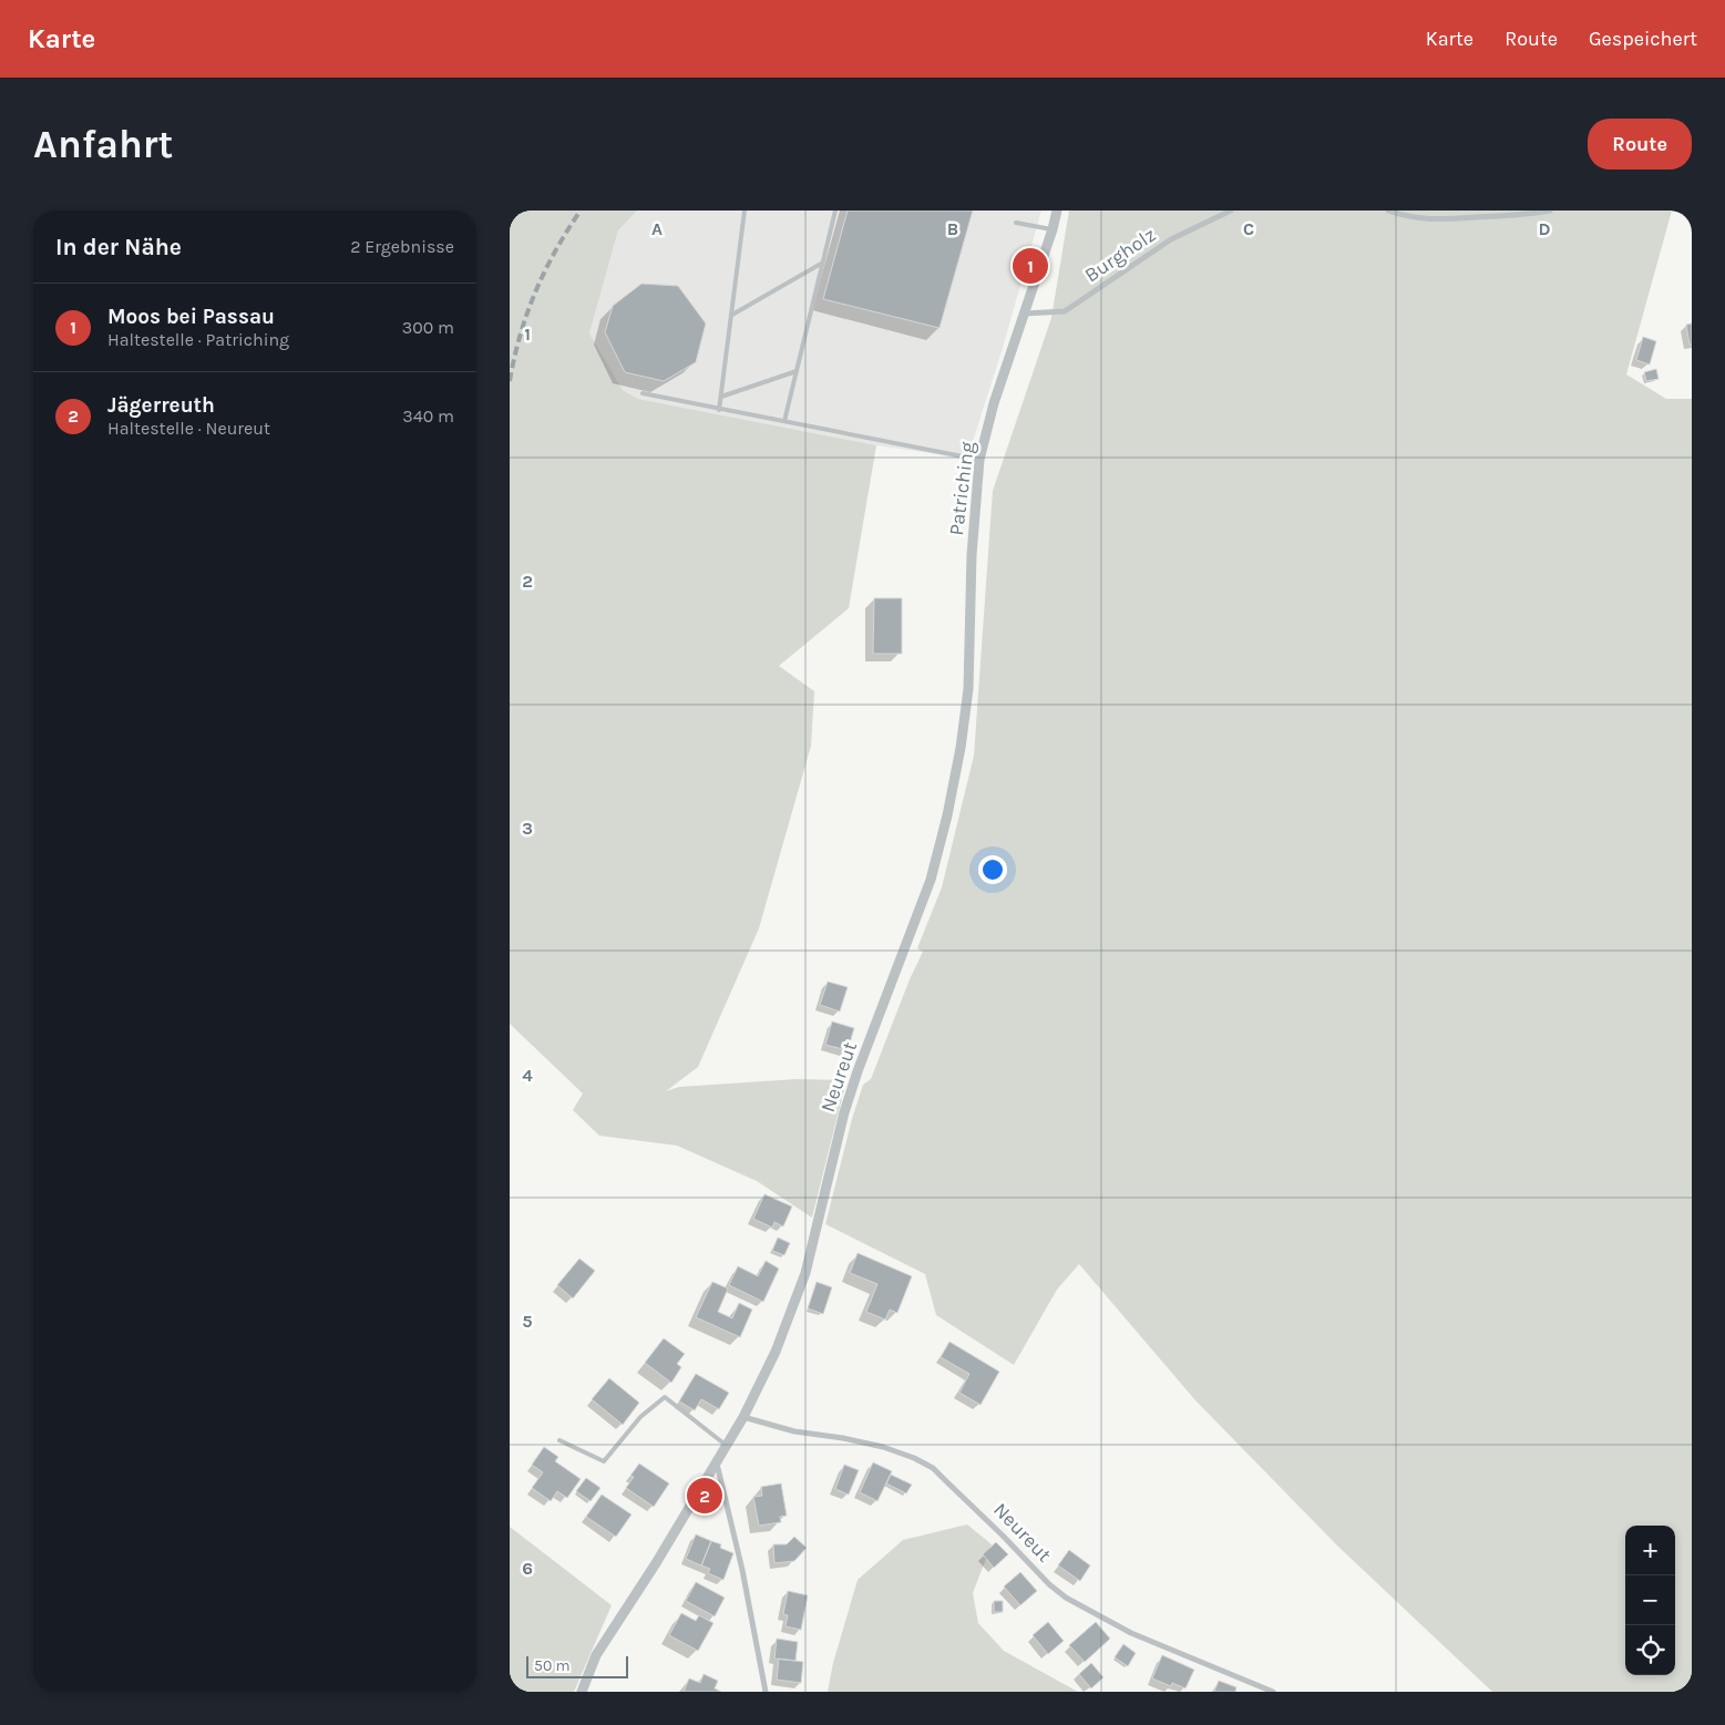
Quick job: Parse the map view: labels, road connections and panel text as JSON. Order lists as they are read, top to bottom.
{
  "streets": {
    "street": ["Burgholz", "Patriching", "Neureut"]
  },
  "crossings": [
    ["Burgholz", "Patriching"],
    ["Patriching", "Neureut"]
  ],
  "scale_bar": "50 m",
  "page": {
    "header": "Karte",
    "nav": ["Karte", "Route", "Gespeichert"],
    "buttons": "Route",
    "title": "Anfahrt",
    "heading": ["In der Nähe", "2 Ergebnisse"],
    "pins": ["1", "2"],
    "list": [
      {
        "mark": "1",
        "name": "Moos bei Passau",
        "note": "Haltestelle · Patriching",
        "value": "300 m"
      },
      {
        "mark": "2",
        "name": "Jägerreuth",
        "note": "Haltestelle · Neureut",
        "value": "340 m"
      }
    ],
    "map_buttons": ["+", "−"],
    "scale": "50 m"
  },
  "grid": {
    "columns": [
      "A",
      "B",
      "C",
      "D"
    ],
    "rows": [
      "1",
      "2",
      "3",
      "4",
      "5",
      "6"
    ]
  }
}
